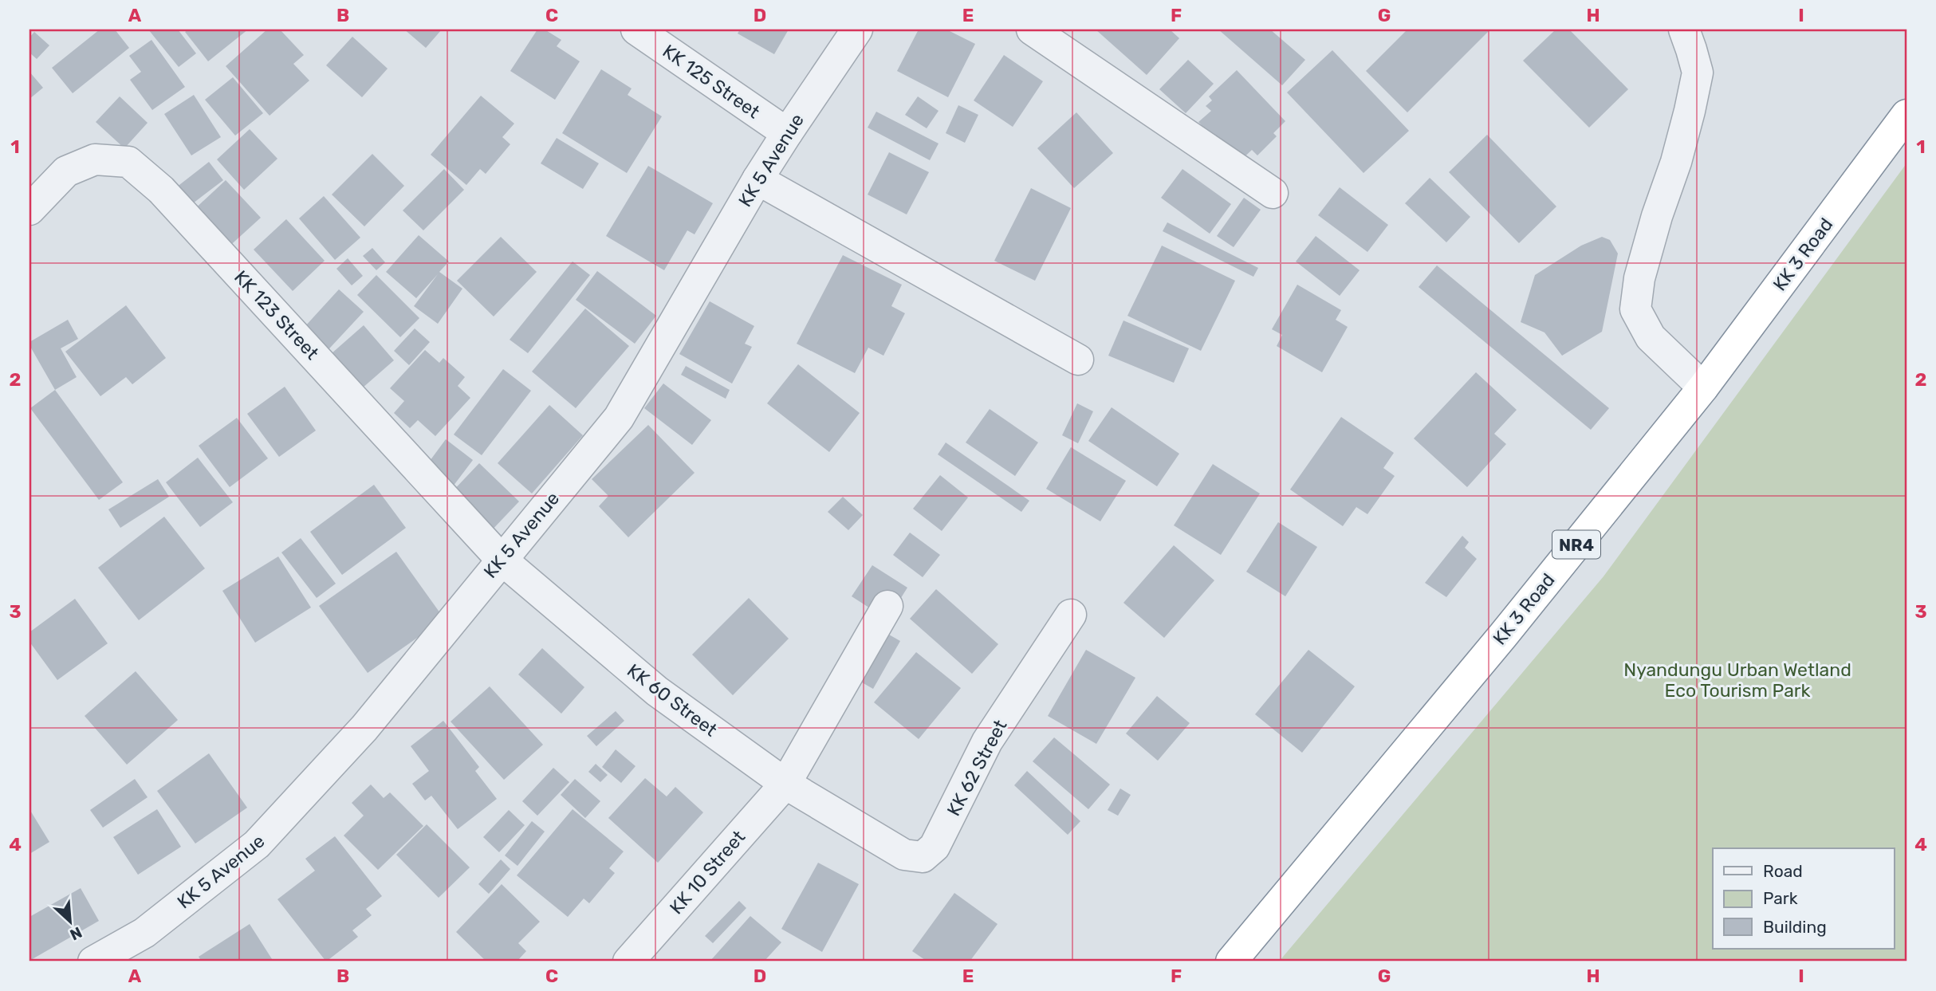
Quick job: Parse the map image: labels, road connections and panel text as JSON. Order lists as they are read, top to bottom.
{
  "streets": {
    "highway": ["KK 3 Road", "NR4"],
    "street": [
      "KK 125 Street",
      "KK 5 Avenue",
      "KK 123 Street",
      "KK 60 Street",
      "KK 62 Street",
      "KK 10 Street"
    ]
  },
  "crossings": [
    ["KK 125 Street", "KK 5 Avenue"],
    ["KK 5 Avenue", "KK 123 Street"],
    ["KK 5 Avenue", "KK 60 Street"],
    ["KK 123 Street", "KK 60 Street"],
    ["KK 60 Street", "KK 62 Street"],
    ["KK 60 Street", "KK 10 Street"]
  ],
  "parks": ["Nyandungu Urban Wetland Eco Tourism Park"],
  "legend": ["Road", "Park", "Building"],
  "north": "bottom right",
  "grid": {
    "columns": [
      "A",
      "B",
      "C",
      "D",
      "E",
      "F",
      "G",
      "H",
      "I"
    ],
    "rows": [
      "1",
      "2",
      "3",
      "4"
    ]
  }
}
